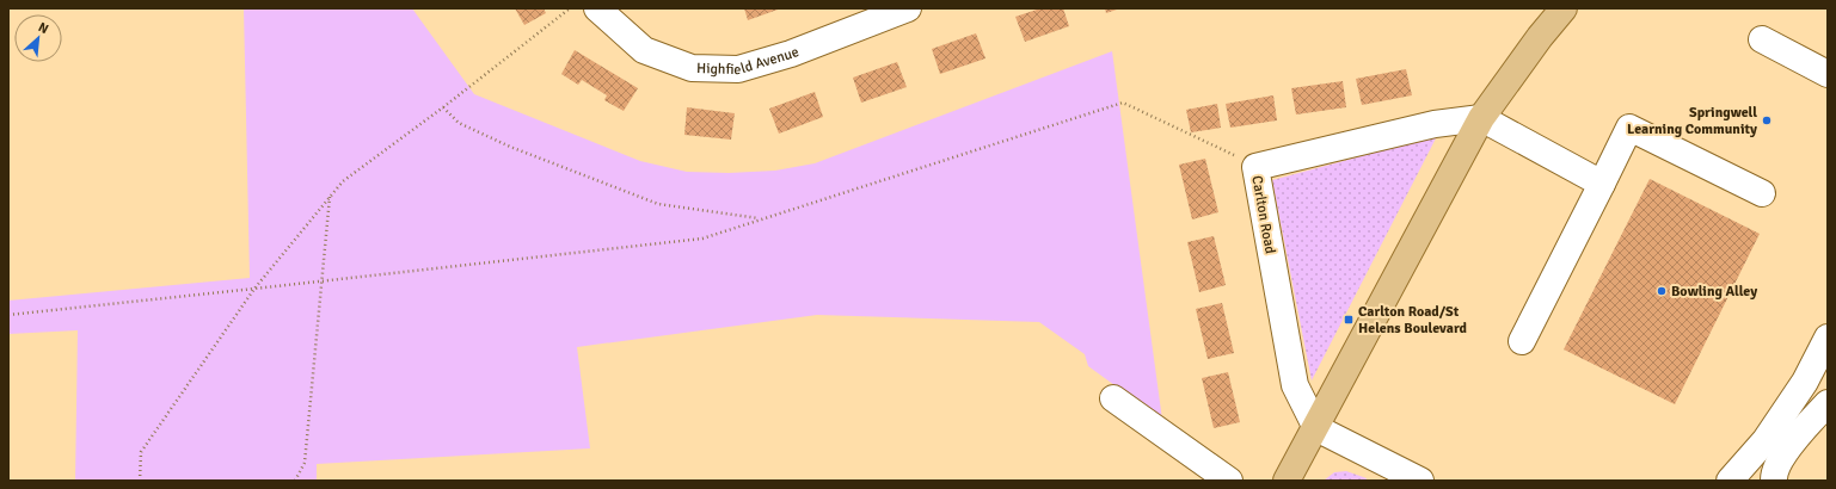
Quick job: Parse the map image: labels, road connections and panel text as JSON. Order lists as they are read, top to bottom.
{
  "streets": {
    "street": ["Highfield Avenue", "Carlton Road"]
  },
  "places": {
    "other": ["Springwell Learning Community", "Bowling Alley"],
    "transit": ["Carlton Road/St Helens Boulevard"]
  },
  "north": "top right"
}
